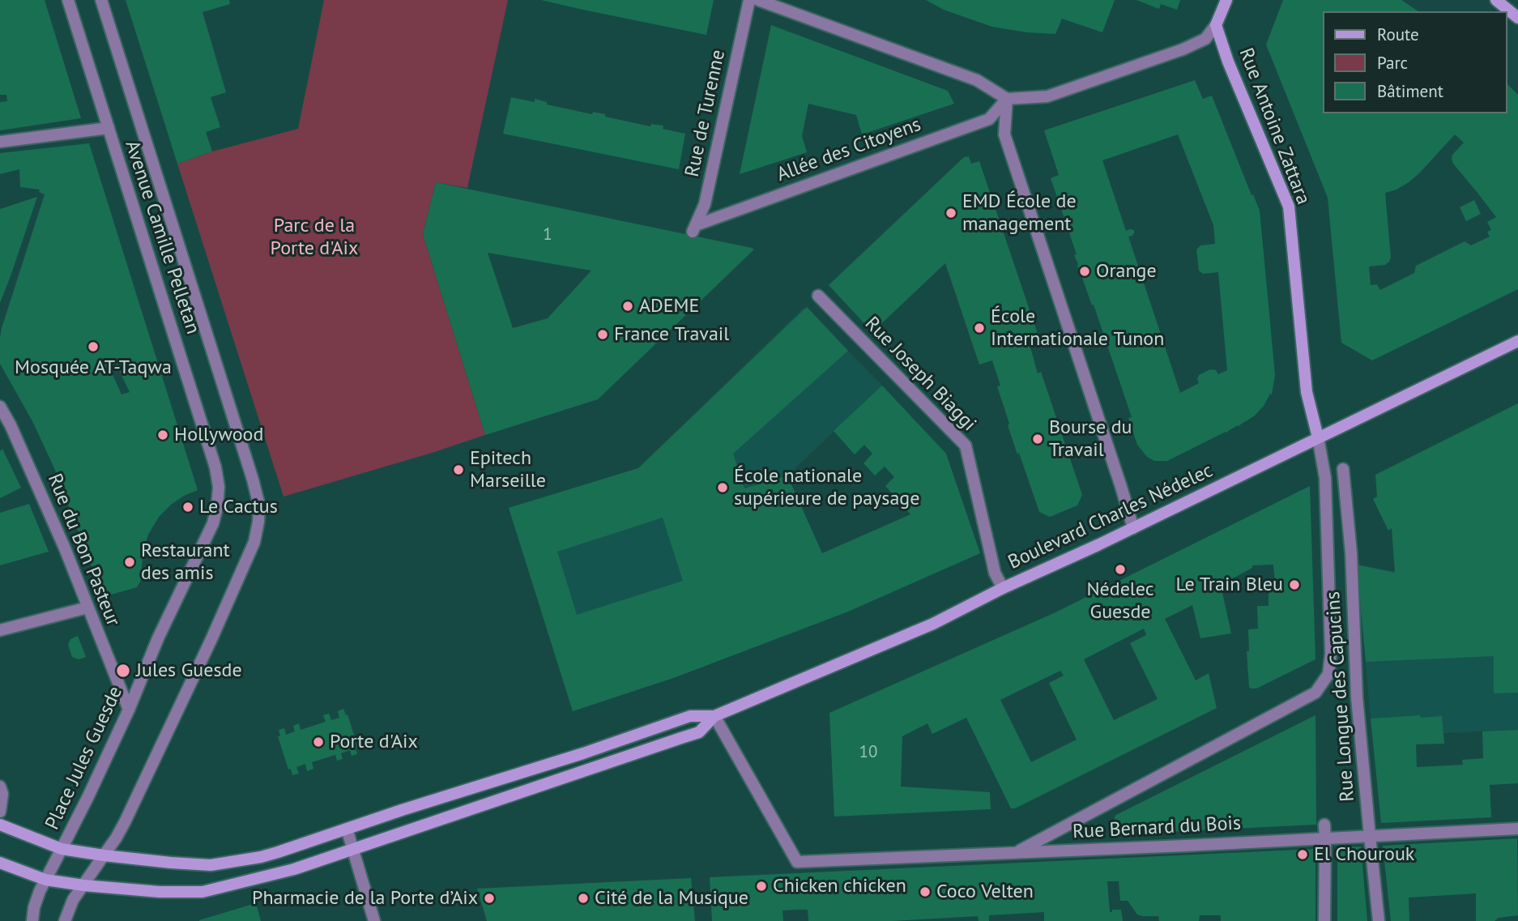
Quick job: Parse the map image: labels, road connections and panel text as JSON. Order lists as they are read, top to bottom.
{
  "streets": {
    "main road": ["Rue Antoine Zattara", "Boulevard Charles Nédelec", "Place Jules Guesde"],
    "street": [
      "Rue de Turenne",
      "Allée des Citoyens",
      "Avenue Camille Pelletan",
      "Rue Joseph Biaggi",
      "Rue du Bon Pasteur",
      "Rue Longue des Capucins",
      "Rue Bernard du Bois"
    ]
  },
  "crossings": [
    ["Rue de Turenne", "Allée des Citoyens"],
    ["Rue Antoine Zattara", "Boulevard Charles Nédelec"],
    ["Rue Antoine Zattara", "Rue Longue des Capucins"],
    ["Avenue Camille Pelletan", "Place Jules Guesde"],
    ["Rue Joseph Biaggi", "Boulevard Charles Nédelec"],
    ["Boulevard Charles Nédelec", "Rue Longue des Capucins"],
    ["Boulevard Charles Nédelec", "Place Jules Guesde"],
    ["Boulevard Charles Nédelec", "Rue Bernard du Bois"],
    ["Rue du Bon Pasteur", "Place Jules Guesde"],
    ["Rue Longue des Capucins", "Rue Bernard du Bois"]
  ],
  "parks": ["Parc de la Porte d'Aix"],
  "places": [
    "EMD École de management",
    "Orange",
    "ADEME",
    "École Internationale Tunon",
    "France Travail",
    "Mosquée AT-Taqwa",
    "Hollywood",
    "Bourse du Travail",
    "Epitech Marseille",
    "École nationale supérieure de paysage",
    "Le Cactus",
    "Restaurant des amis",
    "Nédelec Guesde",
    "Le Train Bleu",
    "Jules Guesde",
    "Porte d'Aix",
    "El Chourouk",
    "Chicken chicken",
    "Coco Velten",
    "Pharmacie de la Porte d’Aix",
    "Cité de la Musique"
  ],
  "house_numbers": ["1", "10"],
  "legend": ["Route", "Parc", "Bâtiment"]
}
